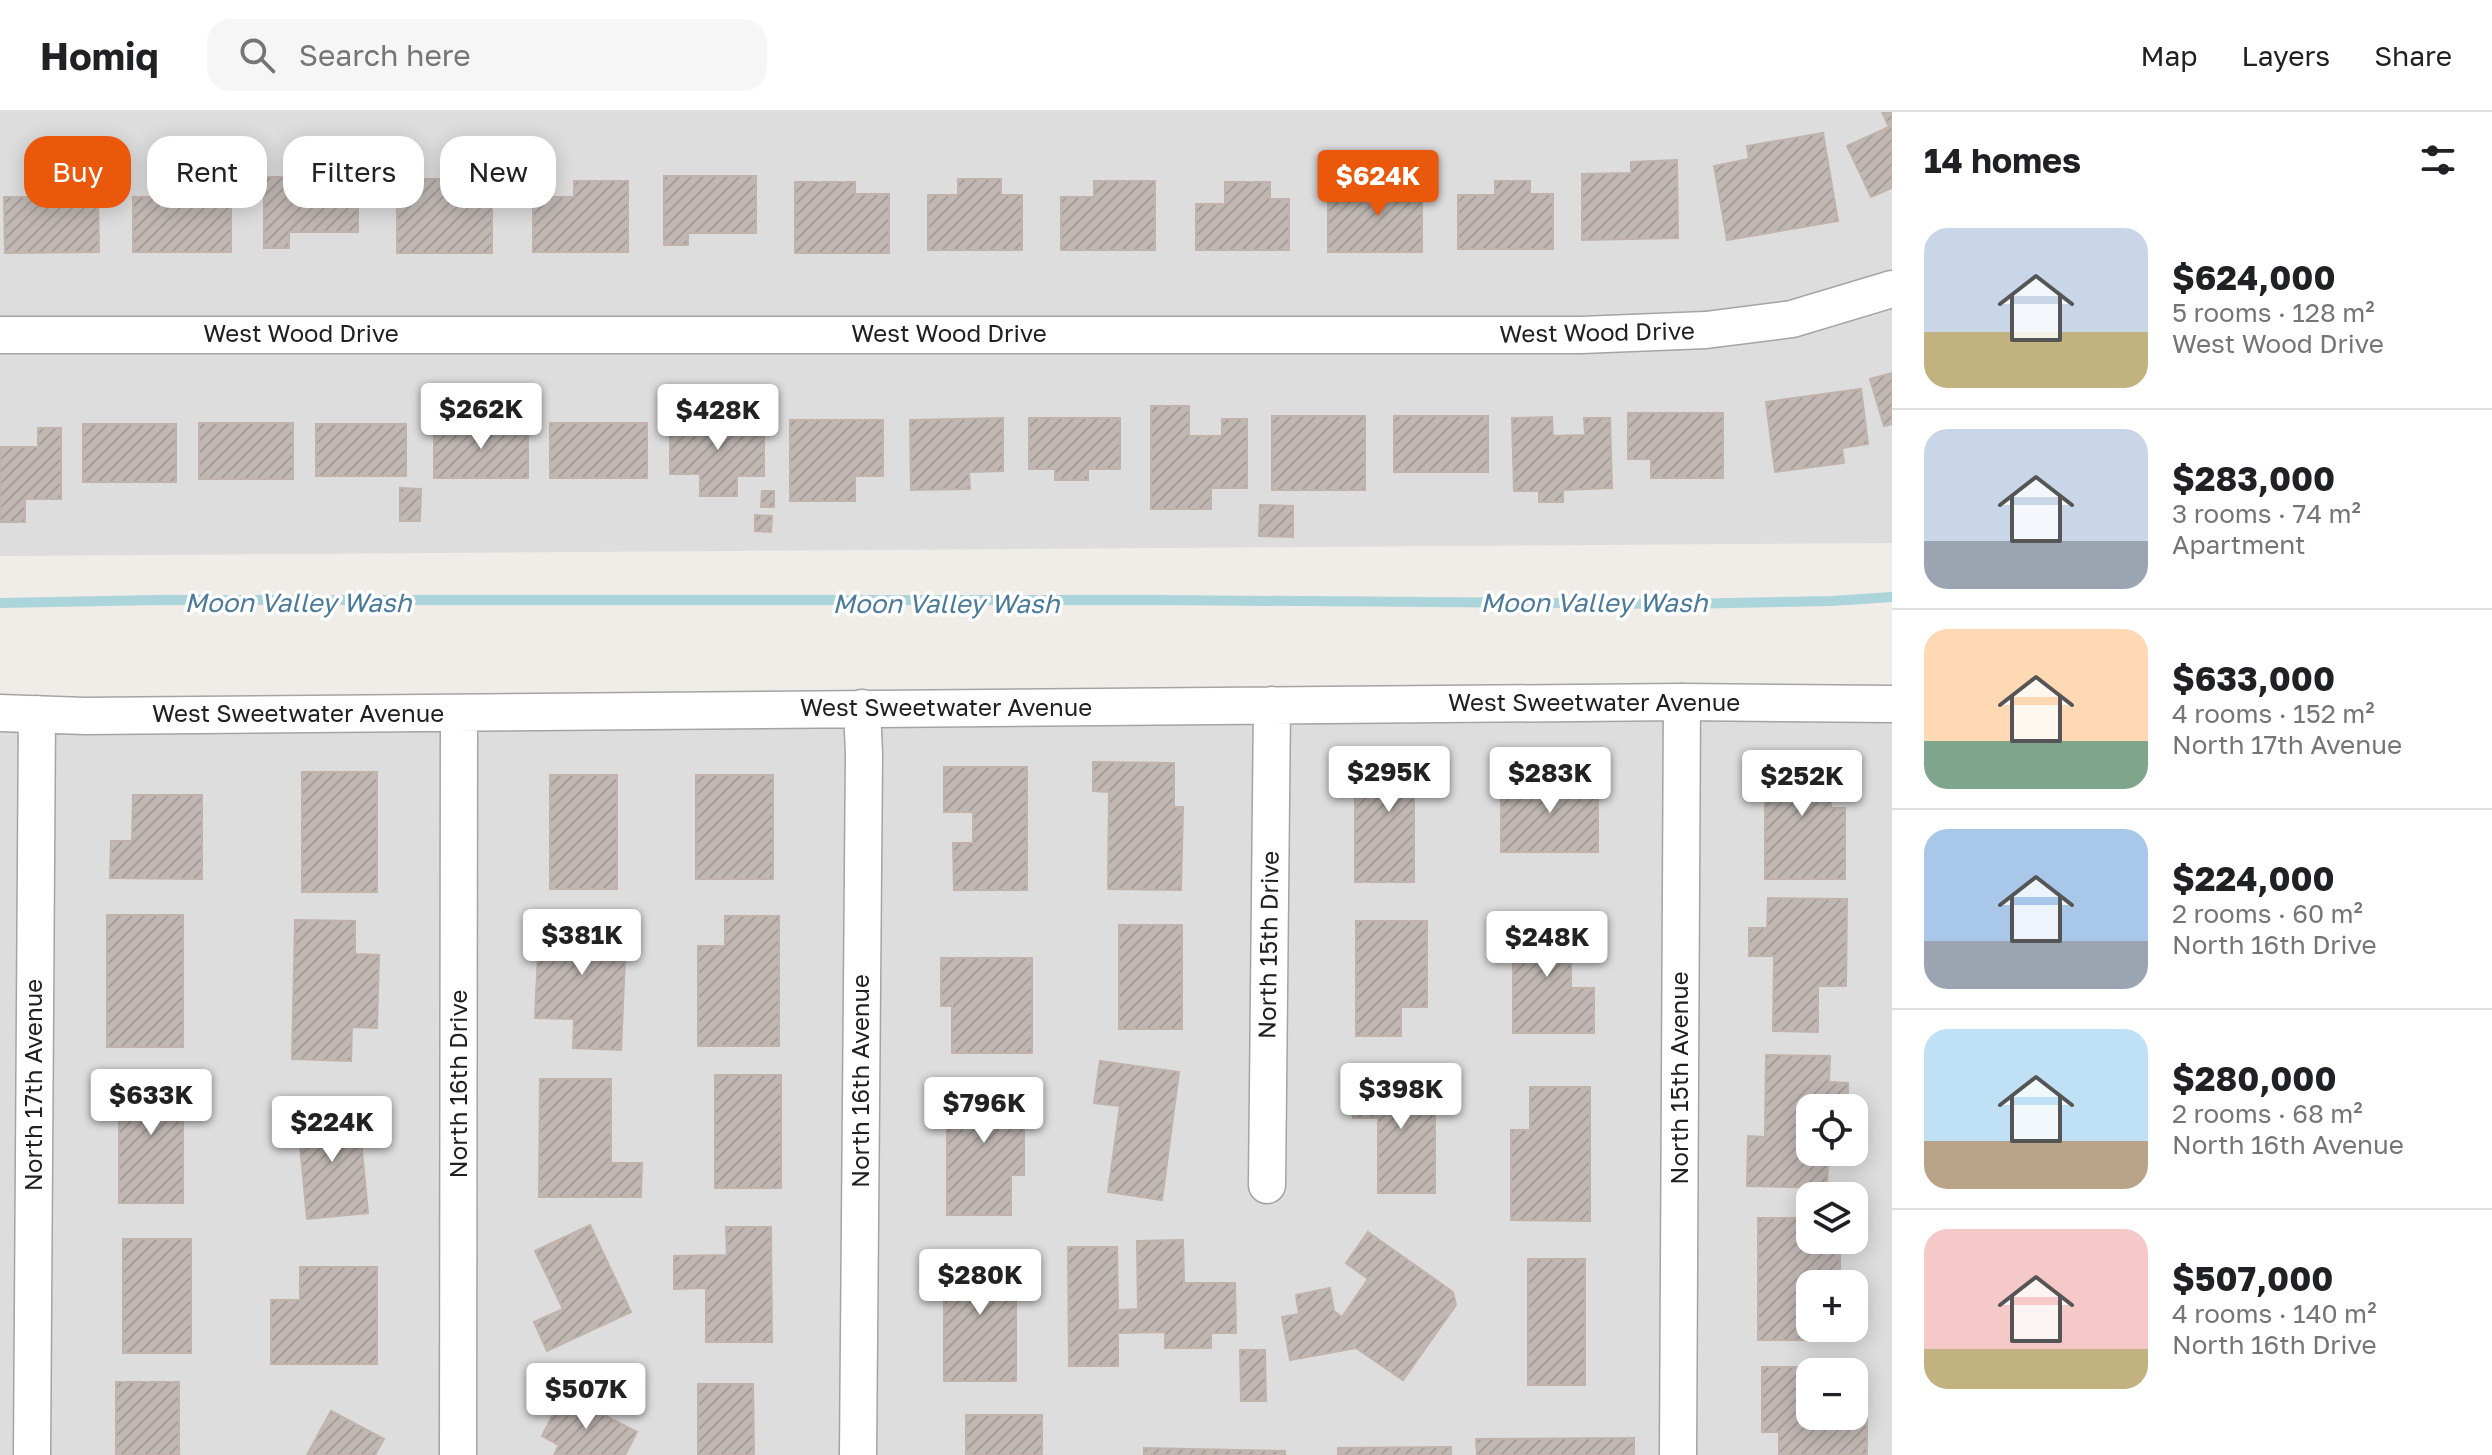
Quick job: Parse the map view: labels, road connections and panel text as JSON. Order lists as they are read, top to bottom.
{
  "streets": {
    "street": [
      "West Wood Drive",
      "West Sweetwater Avenue",
      "North 15th Drive",
      "North 15th Avenue",
      "North 16th Avenue",
      "North 16th Drive",
      "North 17th Avenue"
    ]
  },
  "crossings": [
    ["West Sweetwater Avenue", "North 15th Drive"],
    ["West Sweetwater Avenue", "North 15th Avenue"],
    ["West Sweetwater Avenue", "North 16th Avenue"],
    ["West Sweetwater Avenue", "North 16th Drive"],
    ["West Sweetwater Avenue", "North 17th Avenue"]
  ],
  "water": ["Moon Valley Wash"],
  "page": {
    "header": "Homiq",
    "search": "Search here",
    "nav": ["Map", "Layers", "Share"],
    "heading": "14 homes",
    "chip": [
      "Buy",
      "Rent",
      "Filters",
      "New"
    ],
    "price": [
      "$624K",
      "$262K",
      "$428K",
      "$295K",
      "$283K",
      "$252K",
      "$381K",
      "$248K",
      "$398K",
      "$633K",
      "$796K",
      "$224K",
      "$280K",
      "$507K"
    ],
    "list": [
      {
        "name": "$624,000",
        "note": "5 rooms · 128 m² · West Wood Drive"
      },
      {
        "name": "$283,000",
        "note": "3 rooms · 74 m² · Apartment"
      },
      {
        "name": "$633,000",
        "note": "4 rooms · 152 m² · North 17th Avenue"
      },
      {
        "name": "$224,000",
        "note": "2 rooms · 60 m² · North 16th Drive"
      },
      {
        "name": "$280,000",
        "note": "2 rooms · 68 m² · North 16th Avenue"
      },
      {
        "name": "$507,000",
        "note": "4 rooms · 140 m² · North 16th Drive"
      }
    ],
    "map_buttons": ["+", "−"]
  }
}
